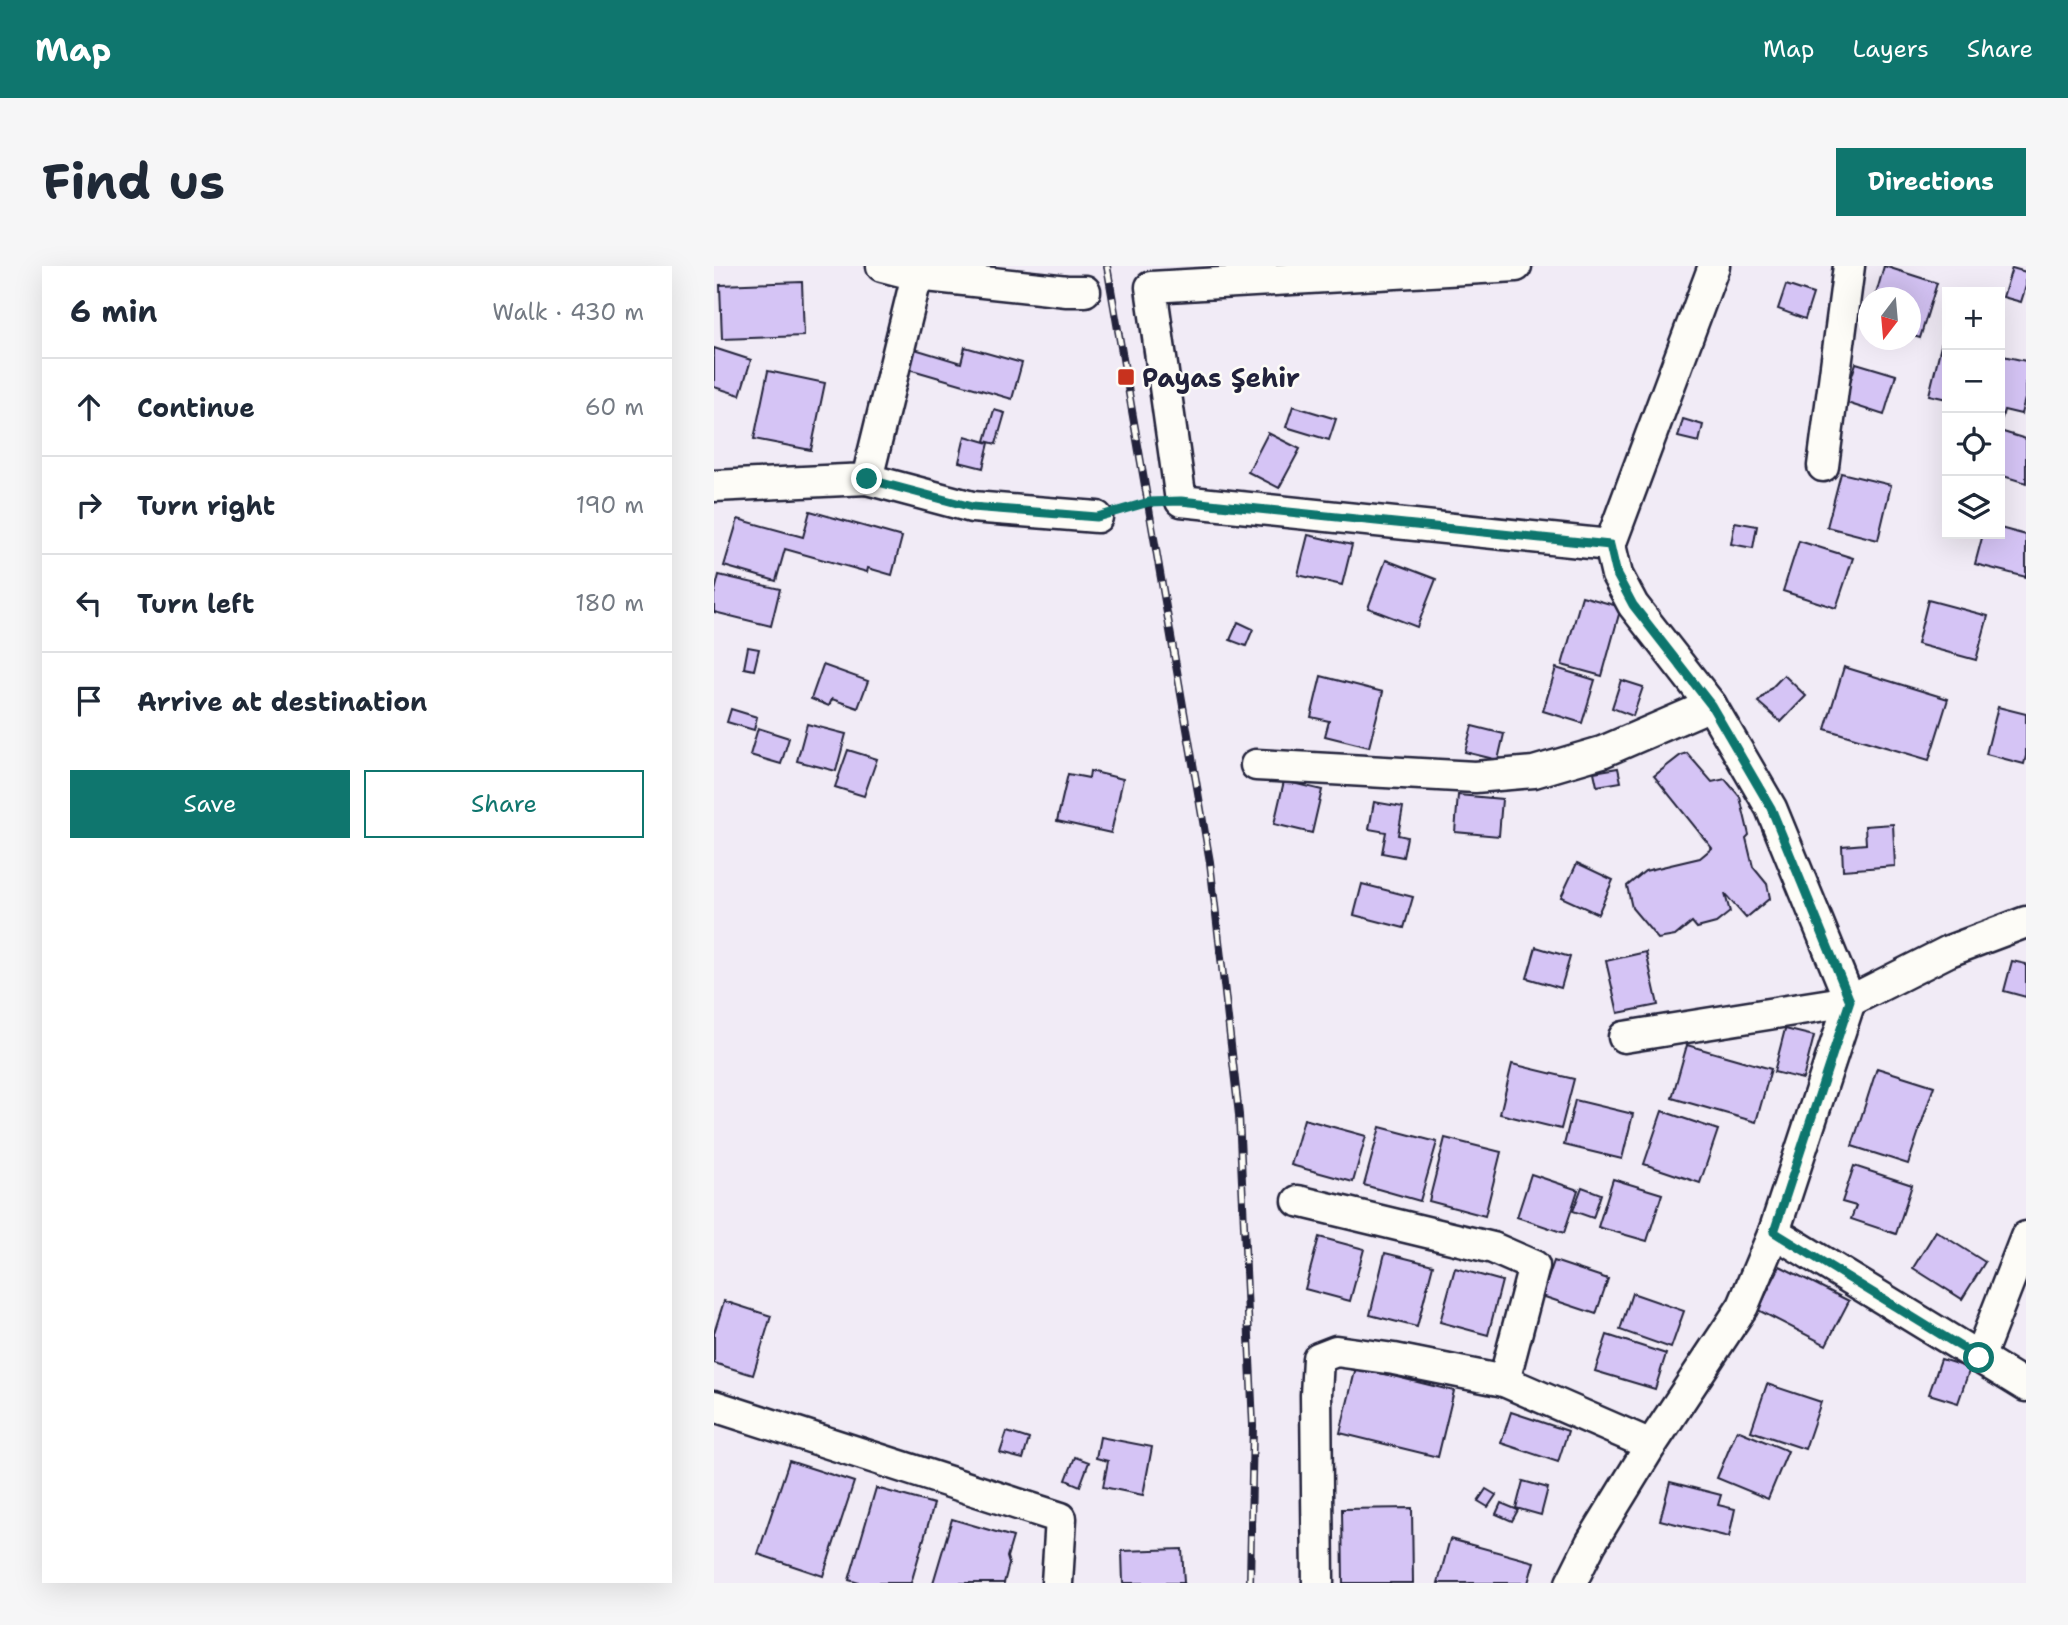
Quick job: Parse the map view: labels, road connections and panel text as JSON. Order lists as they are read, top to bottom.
{
  "places": {
    "transit": ["Payas Şehi̇r"]
  },
  "north": "bottom",
  "page": {
    "header": "Map",
    "nav": ["Map", "Layers", "Share"],
    "buttons": [
      "Directions",
      ["Save", "Share"]
    ],
    "title": "Find us",
    "heading": ["6 min", "Walk · 430 m"],
    "map_buttons": ["+", "−"],
    "list": [
      ["Continue", "60 m"],
      ["Turn right", "190 m"],
      ["Turn left", "180 m"],
      "Arrive at destination"
    ]
  }
}
